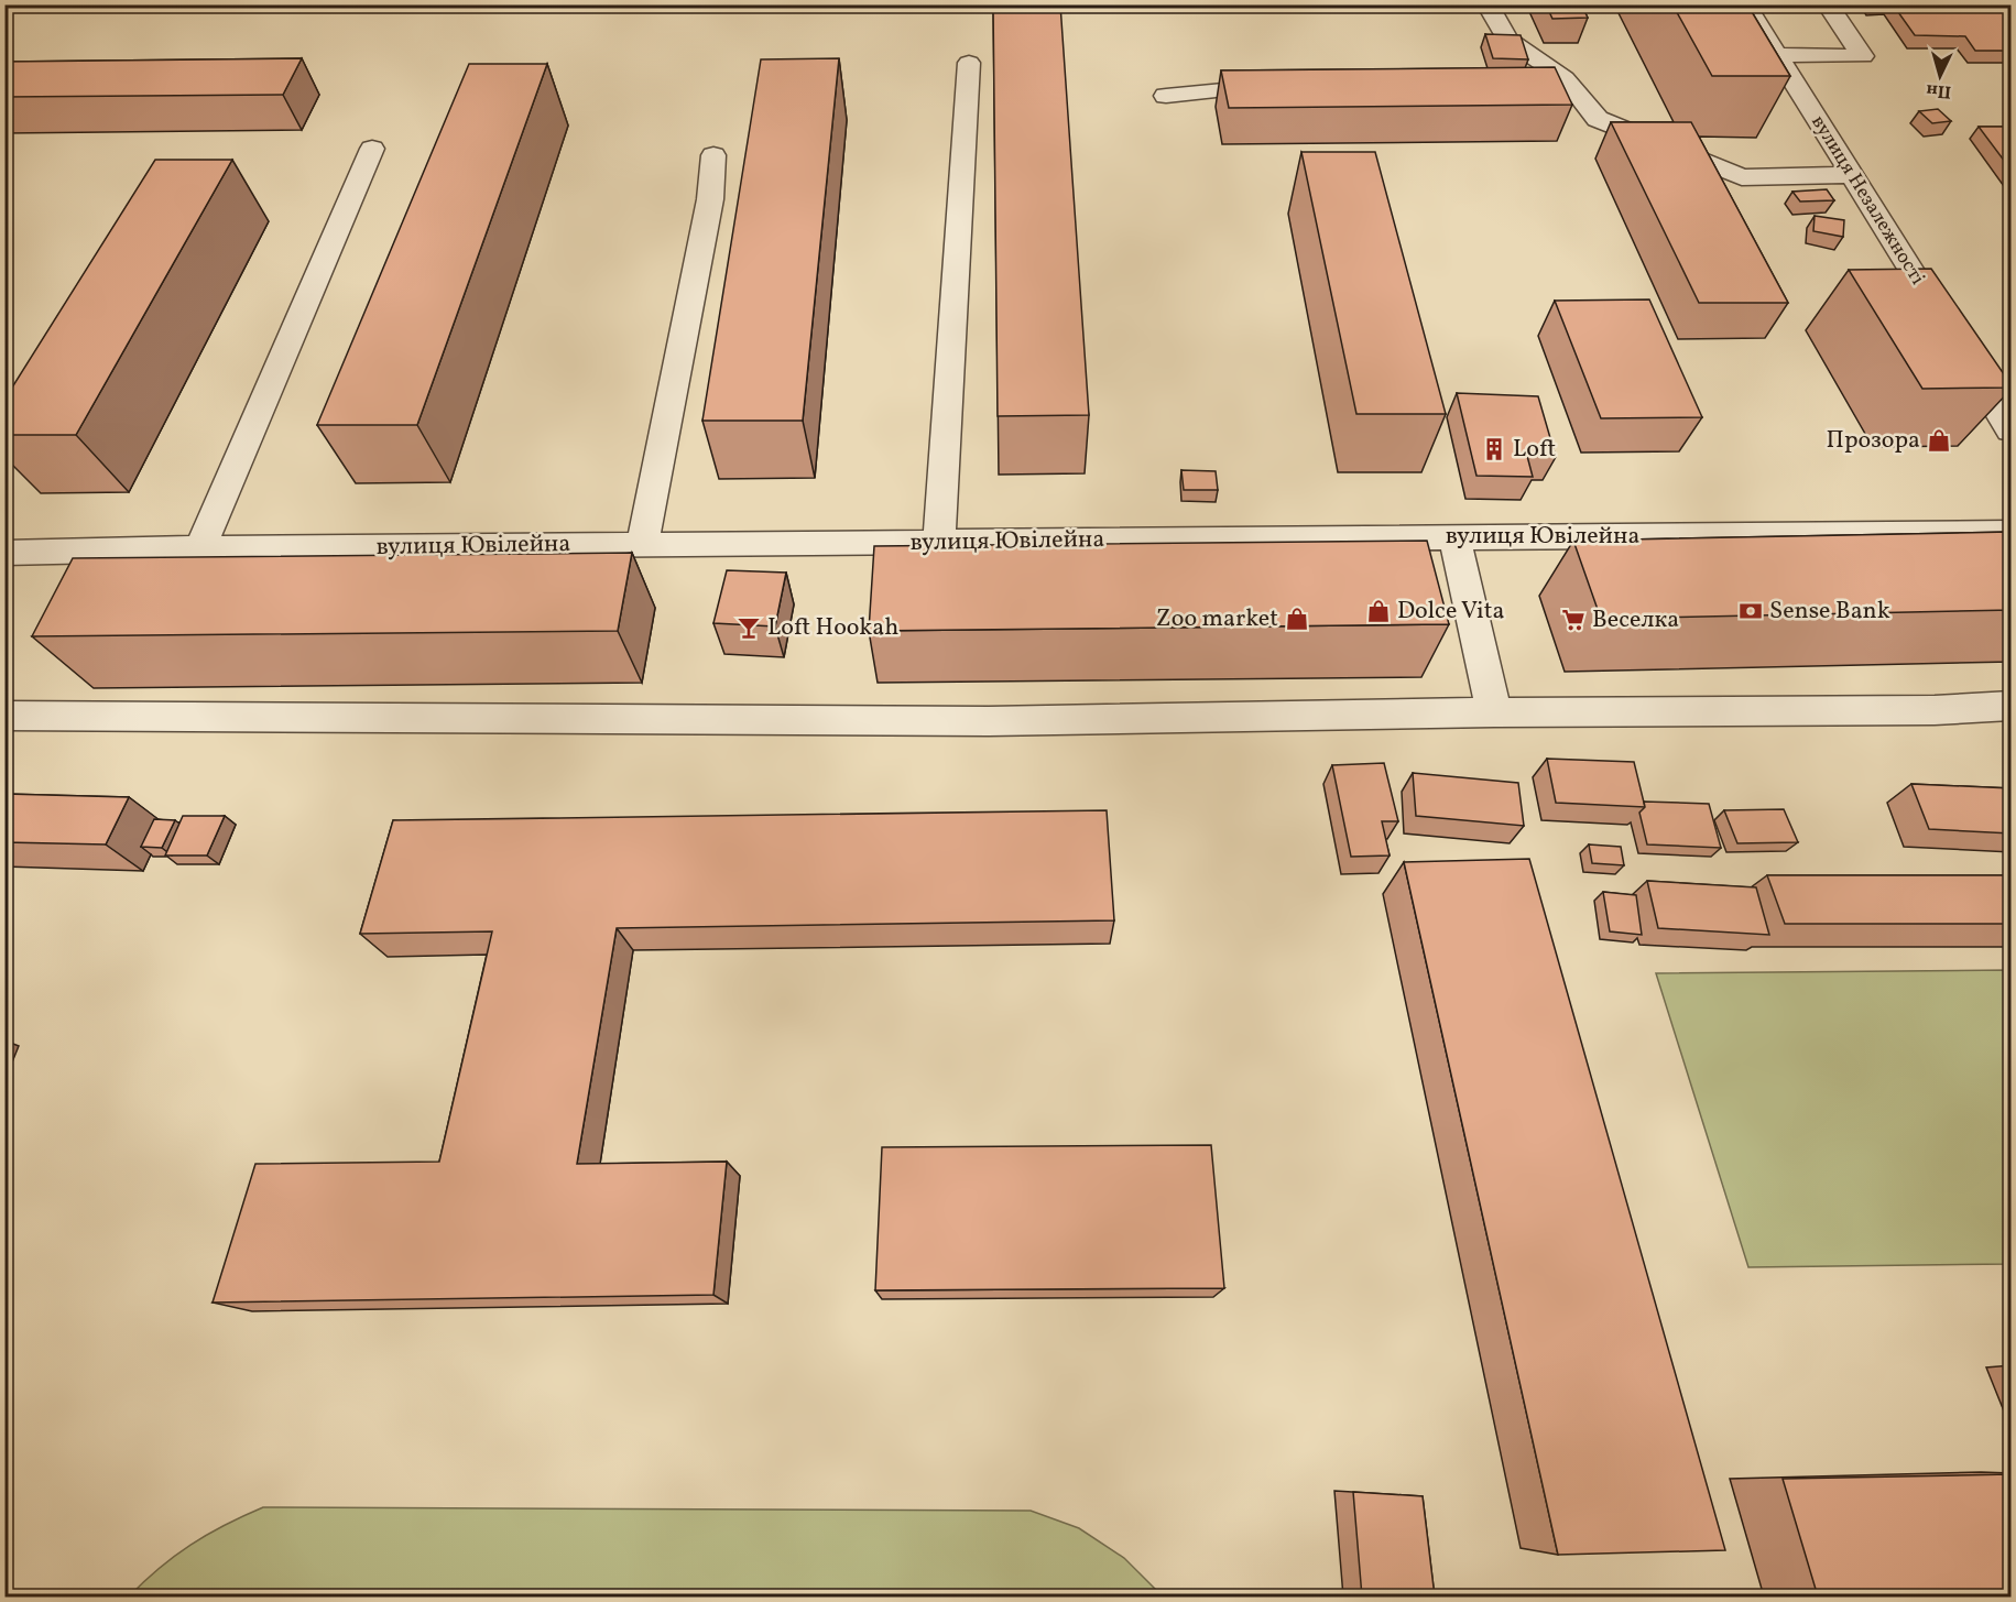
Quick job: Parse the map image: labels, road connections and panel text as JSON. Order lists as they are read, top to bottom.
{
  "streets": {
    "street": ["вулиця Незалежності", "вулиця Ювілейна"]
  },
  "places": {
    "shop": ["Прозора", "Dolce Vita", "Zoo market"],
    "building": ["Loft"],
    "bank": ["Sense Bank"],
    "supermarket": ["Веселка"],
    "bar": ["Loft Hookah"]
  },
  "north": "bottom"
}
